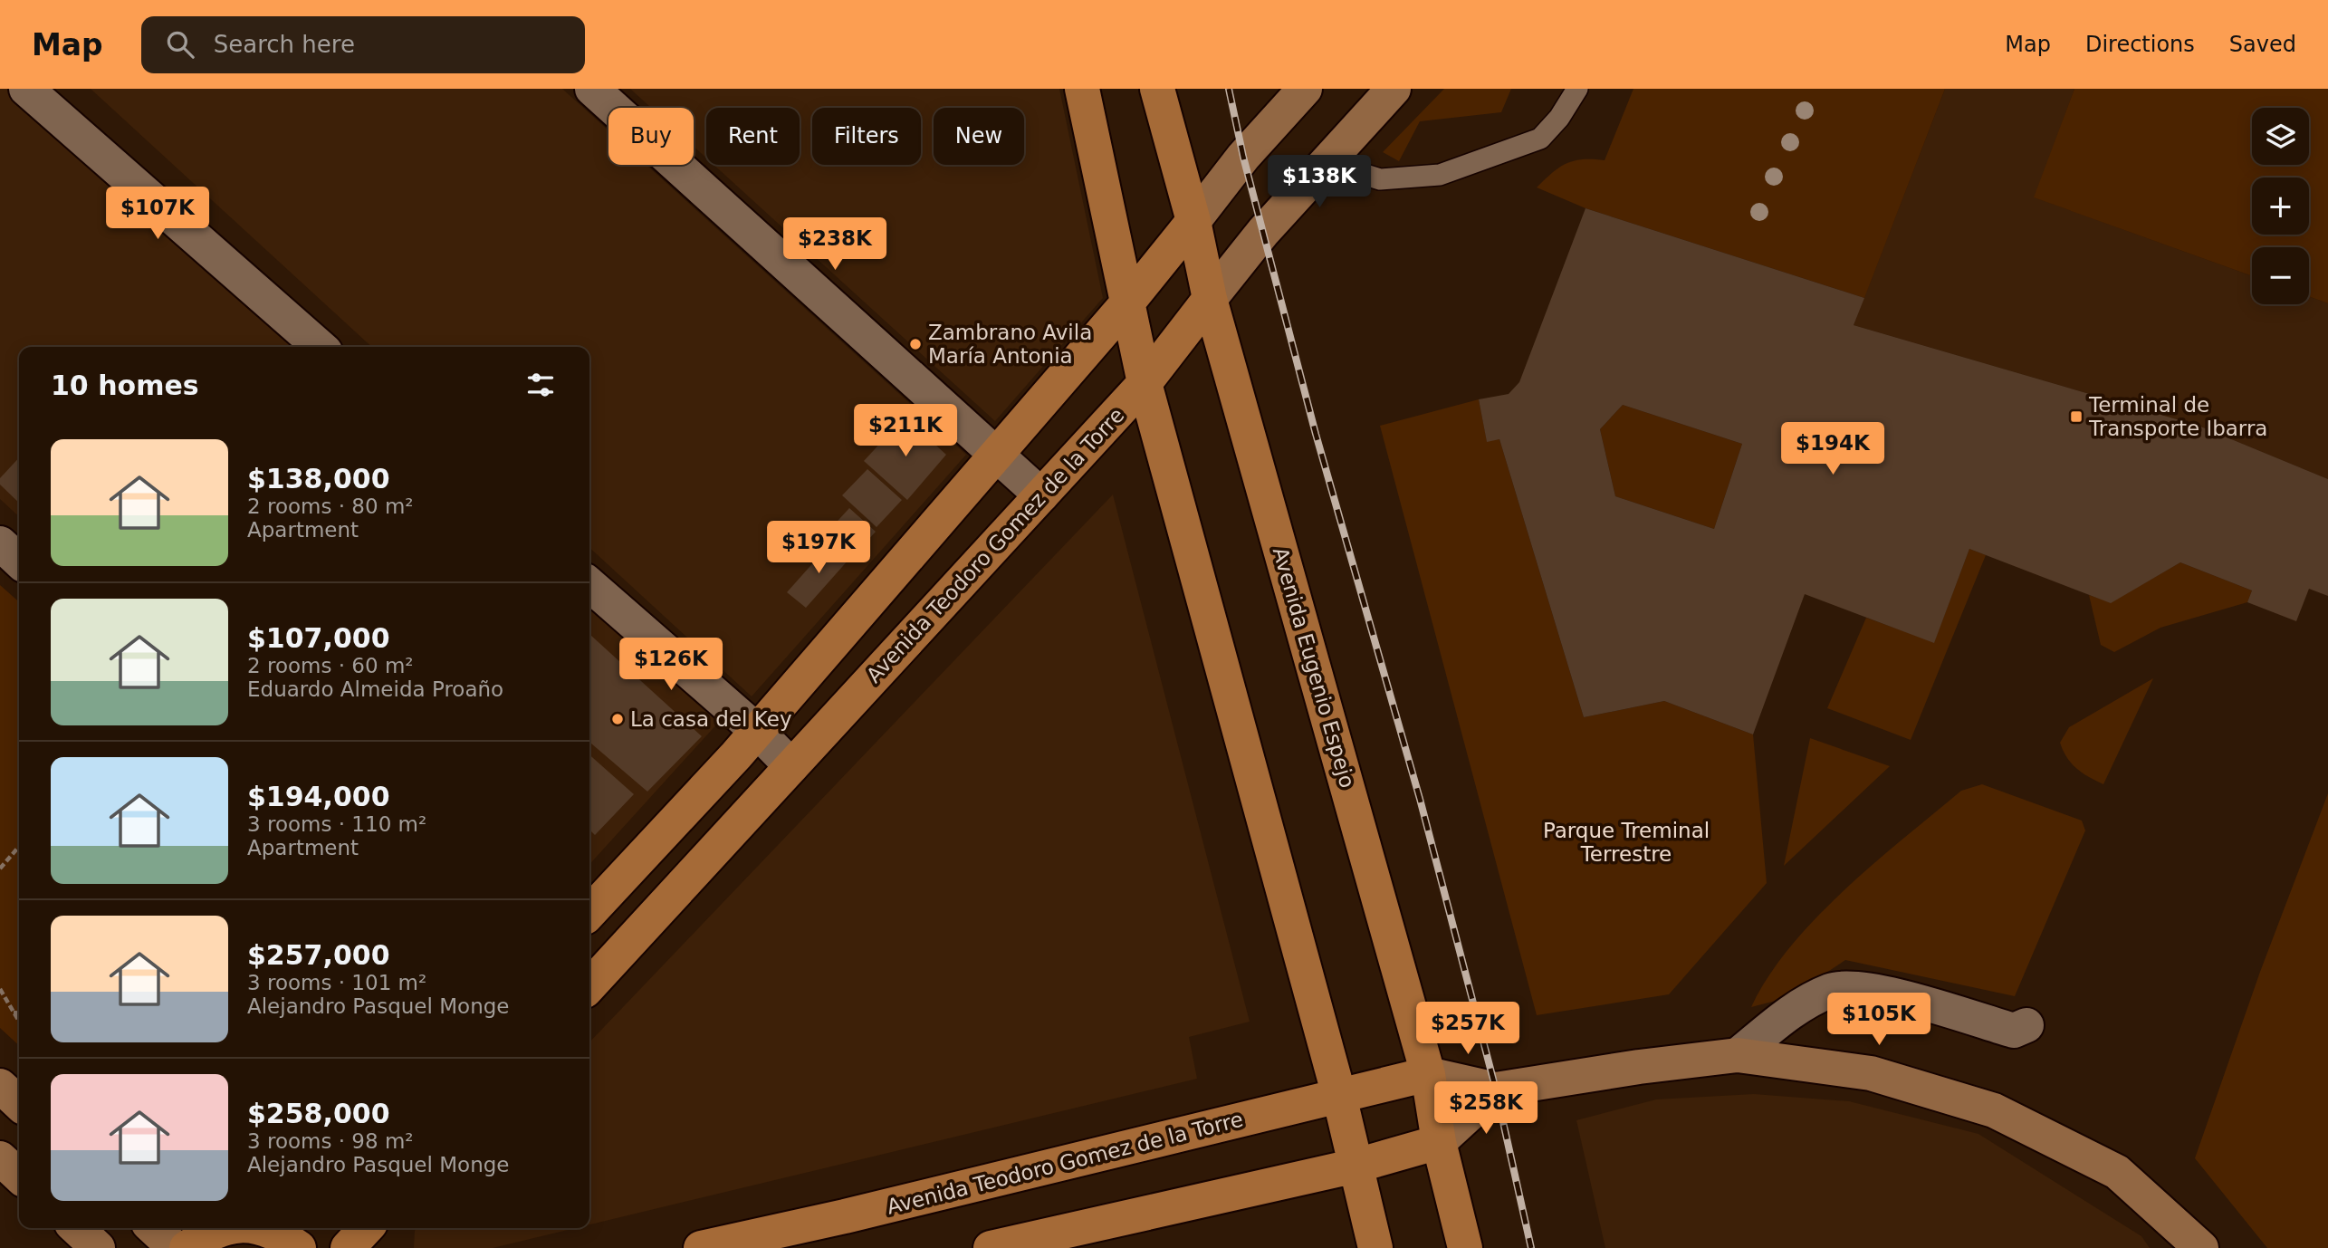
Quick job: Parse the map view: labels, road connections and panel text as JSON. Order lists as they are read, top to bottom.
{
  "streets": {
    "main road": ["Avenida Teodoro Gomez de la Torre", "Avenida Eugenio Espejo"]
  },
  "crossings": [
    ["Avenida Teodoro Gomez de la Torre", "Avenida Eugenio Espejo"]
  ],
  "parks": ["Parque Treminal Terrestre"],
  "places": {
    "other": ["Zambrano Avila María Antonia", "La casa del Key"],
    "transit": ["Terminal de Transporte Ibarra"]
  },
  "page": {
    "header": "Map",
    "search": "Search here",
    "nav": ["Map", "Directions", "Saved"],
    "map_buttons": ["+", "−"],
    "chip": [
      "Buy",
      "Rent",
      "Filters",
      "New"
    ],
    "price": [
      "$138K",
      "$107K",
      "$238K",
      "$211K",
      "$194K",
      "$197K",
      "$126K",
      "$105K",
      "$257K",
      "$258K"
    ],
    "heading": "10 homes",
    "list": [
      {
        "name": "$138,000",
        "note": "2 rooms · 80 m² · Apartment"
      },
      {
        "name": "$107,000",
        "note": "2 rooms · 60 m² · Eduardo Almeida Proaño"
      },
      {
        "name": "$194,000",
        "note": "3 rooms · 110 m² · Apartment"
      },
      {
        "name": "$257,000",
        "note": "3 rooms · 101 m² · Alejandro Pasquel Monge"
      },
      {
        "name": "$258,000",
        "note": "3 rooms · 98 m² · Alejandro Pasquel Monge"
      }
    ]
  }
}
